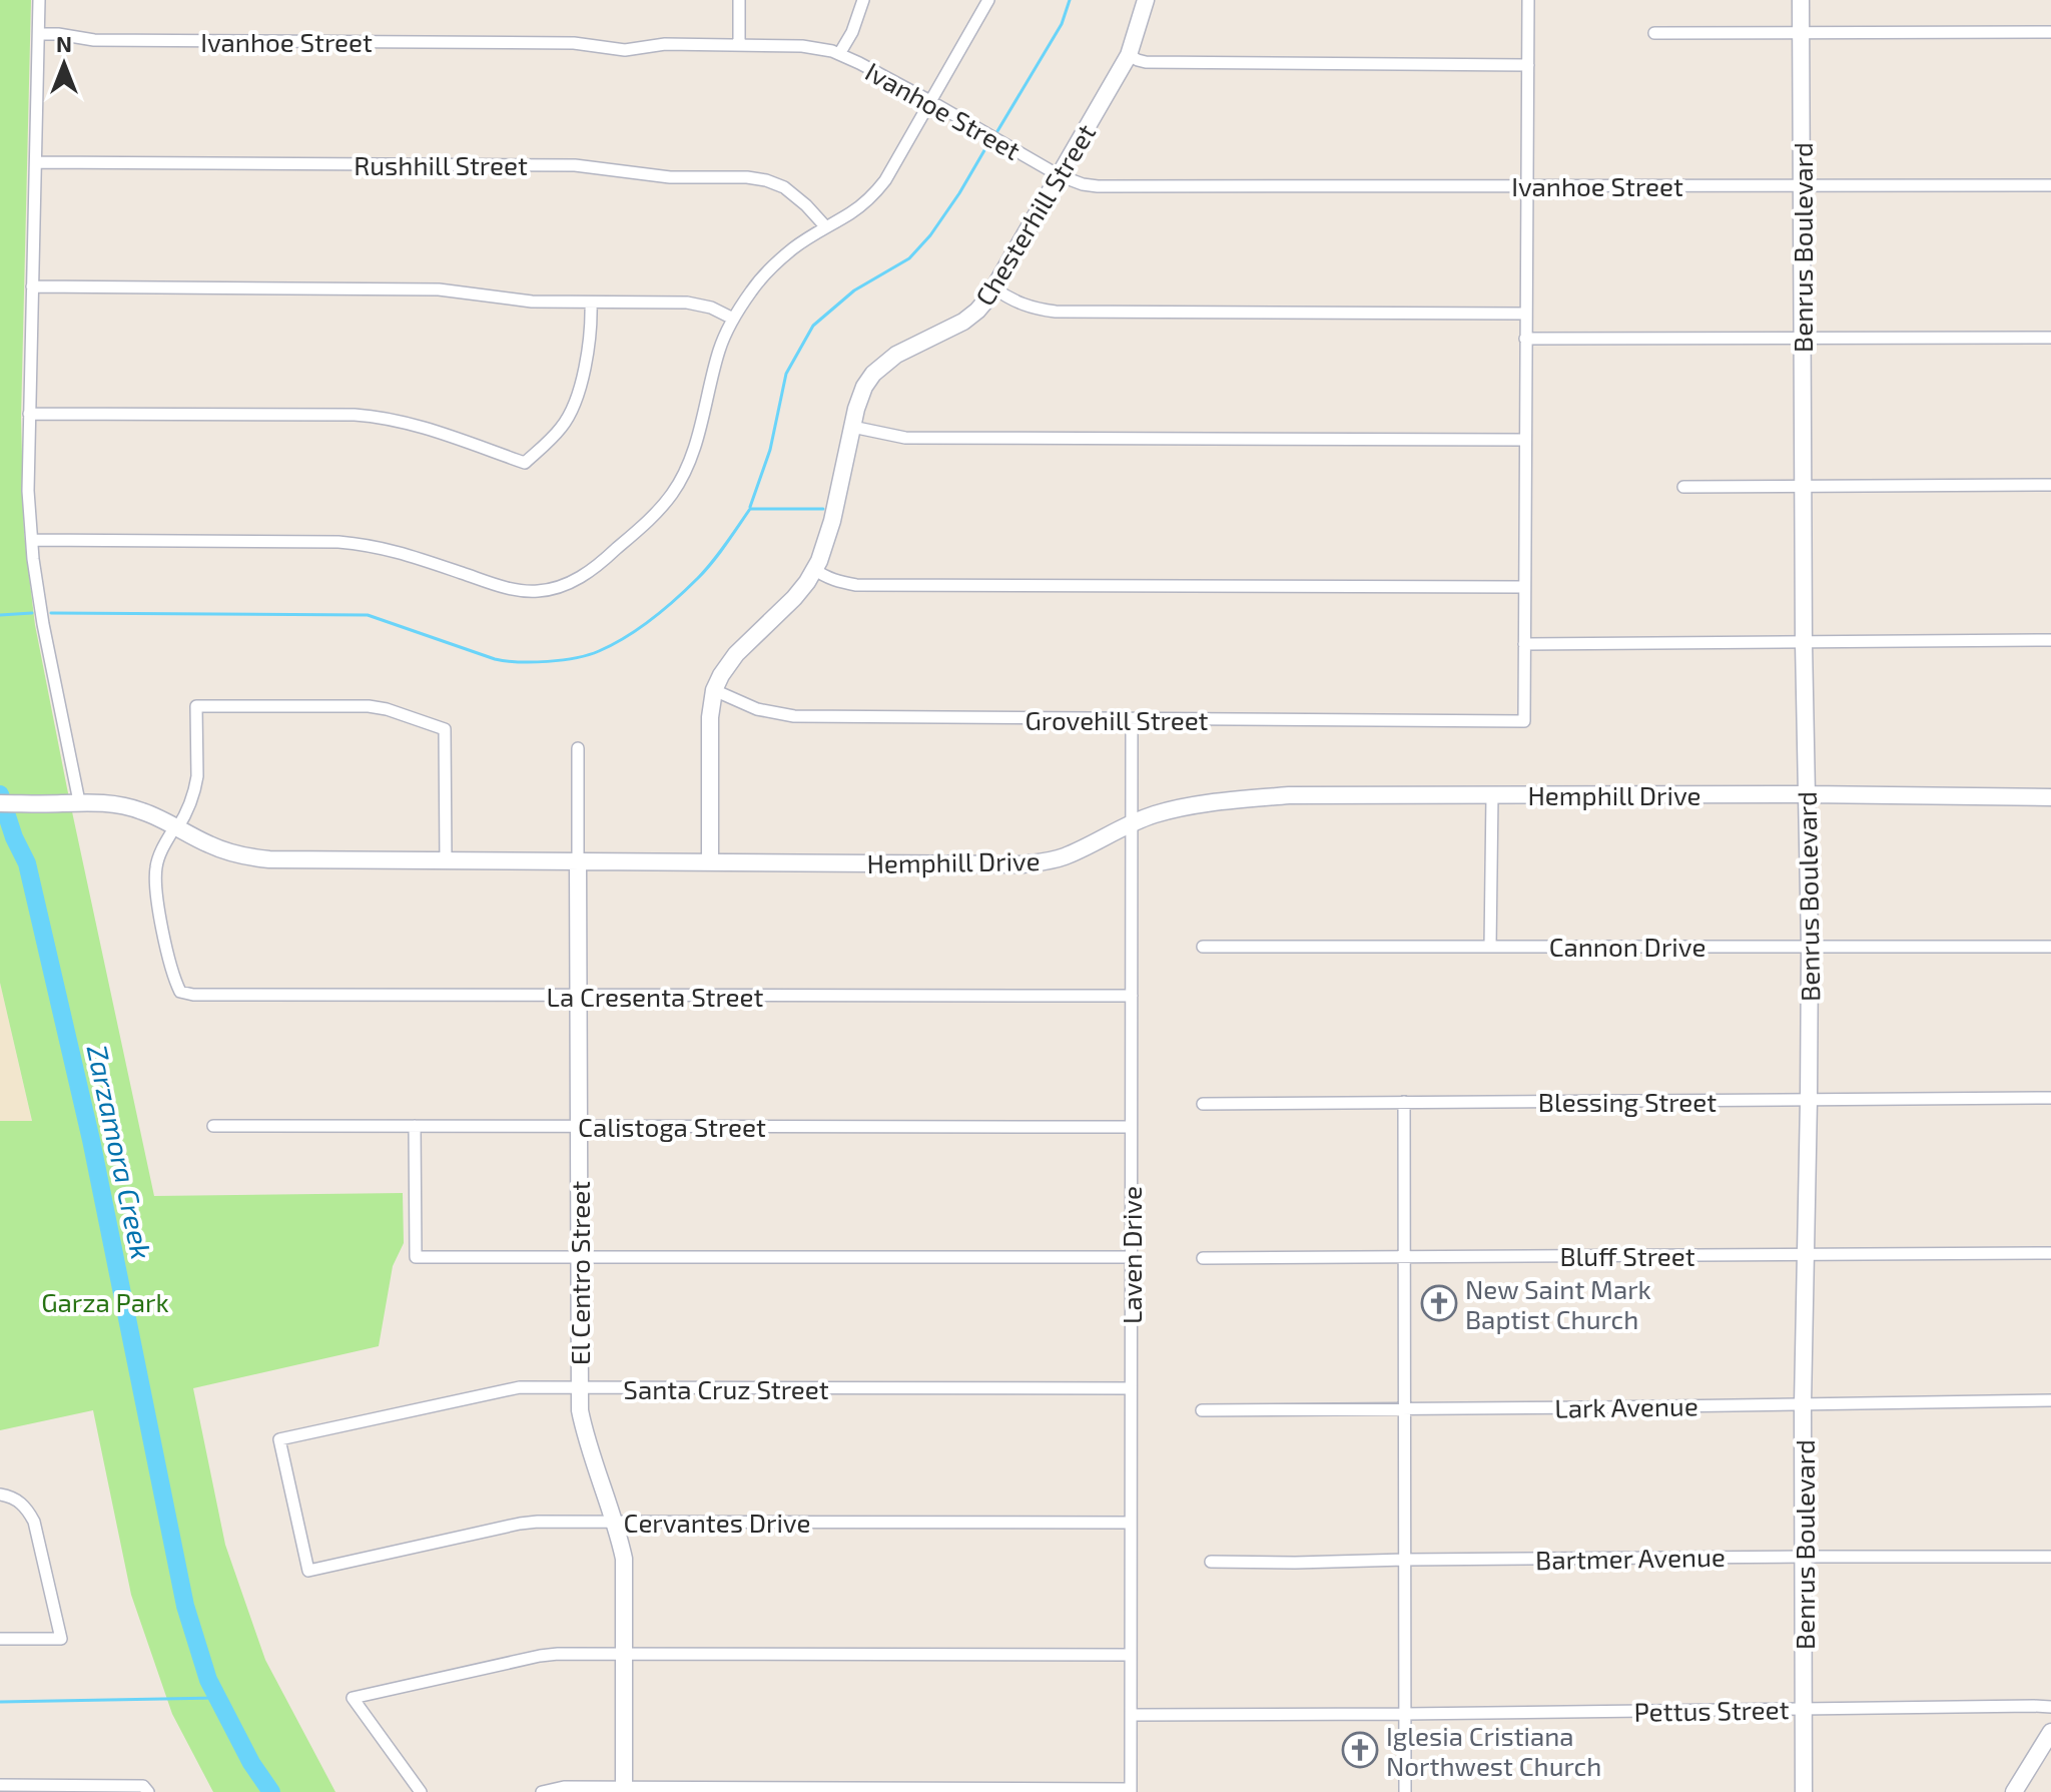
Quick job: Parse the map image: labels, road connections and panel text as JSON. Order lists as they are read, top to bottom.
{
  "streets": {
    "street": [
      "Ivanhoe Street",
      "Rushhill Street",
      "Chesterhill Street",
      "Benrus Boulevard",
      "Grovehill Street",
      "Hemphill Drive",
      "Cannon Drive",
      "La Cresenta Street",
      "Blessing Street",
      "Calistoga Street",
      "Laven Drive",
      "Bluff Street",
      "El Centro Street",
      "Santa Cruz Street",
      "Lark Avenue",
      "Cervantes Drive",
      "Bartmer Avenue",
      "Pettus Street"
    ]
  },
  "crossings": [
    ["Ivanhoe Street", "Chesterhill Street"],
    ["Ivanhoe Street", "Benrus Boulevard"],
    ["Chesterhill Street", "Grovehill Street"],
    ["Chesterhill Street", "Hemphill Drive"],
    ["Benrus Boulevard", "Hemphill Drive"],
    ["Benrus Boulevard", "Cannon Drive"],
    ["Benrus Boulevard", "Blessing Street"],
    ["Benrus Boulevard", "Bluff Street"],
    ["Benrus Boulevard", "Lark Avenue"],
    ["Benrus Boulevard", "Bartmer Avenue"],
    ["Benrus Boulevard", "Pettus Street"],
    ["Grovehill Street", "Laven Drive"],
    ["Hemphill Drive", "La Cresenta Street"],
    ["Hemphill Drive", "Laven Drive"],
    ["Hemphill Drive", "El Centro Street"],
    ["La Cresenta Street", "Laven Drive"],
    ["La Cresenta Street", "El Centro Street"],
    ["Calistoga Street", "Laven Drive"],
    ["Calistoga Street", "El Centro Street"],
    ["Laven Drive", "Santa Cruz Street"],
    ["Laven Drive", "Cervantes Drive"],
    ["Laven Drive", "Pettus Street"],
    ["El Centro Street", "Santa Cruz Street"],
    ["El Centro Street", "Cervantes Drive"],
    ["Santa Cruz Street", "Cervantes Drive"]
  ],
  "water": ["Zarzamora Creek"],
  "parks": ["Garza Park"],
  "places": {
    "church": ["New Saint Mark Baptist Church", "Iglesia Cristiana Northwest Church"]
  },
  "north": "top"
}
